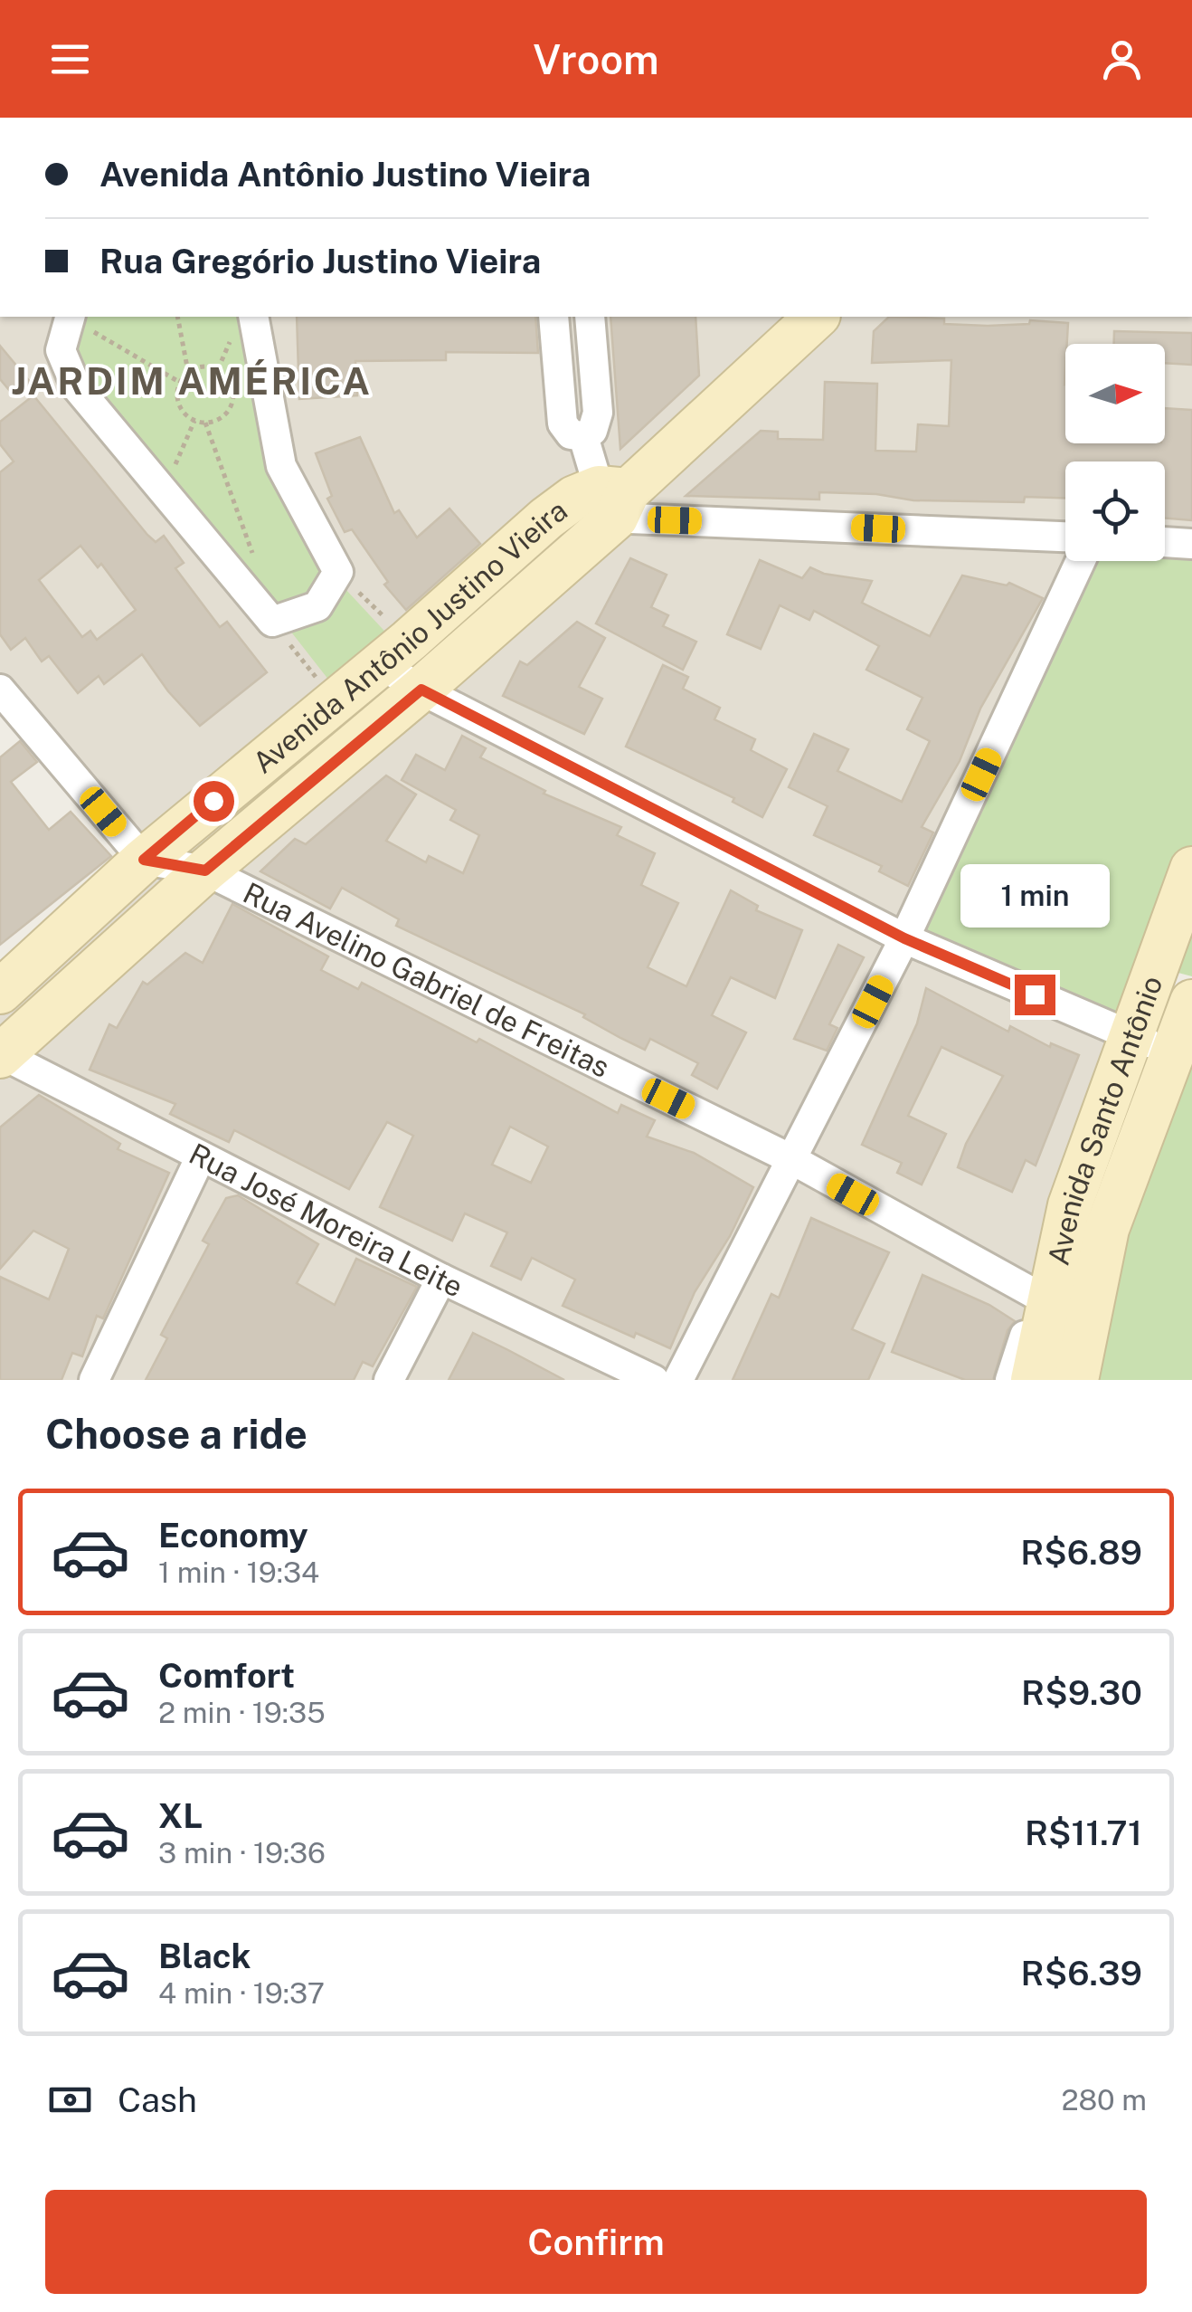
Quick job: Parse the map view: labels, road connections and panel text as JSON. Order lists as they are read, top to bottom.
{
  "streets": {
    "main road": ["Avenida Antônio Justino Vieira", "Avenida Santo Antônio"],
    "street": ["Rua Avelino Gabriel de Freitas", "Rua José Moreira Leite"]
  },
  "crossings": [
    ["Avenida Antônio Justino Vieira", "Rua Avelino Gabriel de Freitas"],
    ["Avenida Antônio Justino Vieira", "Rua José Moreira Leite"],
    ["Rua Avelino Gabriel de Freitas", "Avenida Santo Antônio"]
  ],
  "districts": ["JARDIM AMÉRICA"],
  "north": "right",
  "page": {
    "header": "Vroom",
    "banner": ["Avenida Antônio Justino Vieira", "Rua Gregório Justino Vieira"],
    "bubble": "1 min",
    "heading": "Choose a ride",
    "list": [
      {
        "name": "Economy",
        "note": "1 min · 19:34",
        "value": "R$6.89"
      },
      {
        "name": "Comfort",
        "note": "2 min · 19:35",
        "value": "R$9.30"
      },
      {
        "name": "XL",
        "note": "3 min · 19:36",
        "value": "R$11.71"
      },
      {
        "name": "Black",
        "note": "4 min · 19:37",
        "value": "R$6.39"
      }
    ],
    "pay": ["Cash", "280 m"],
    "buttons": "Confirm"
  }
}
